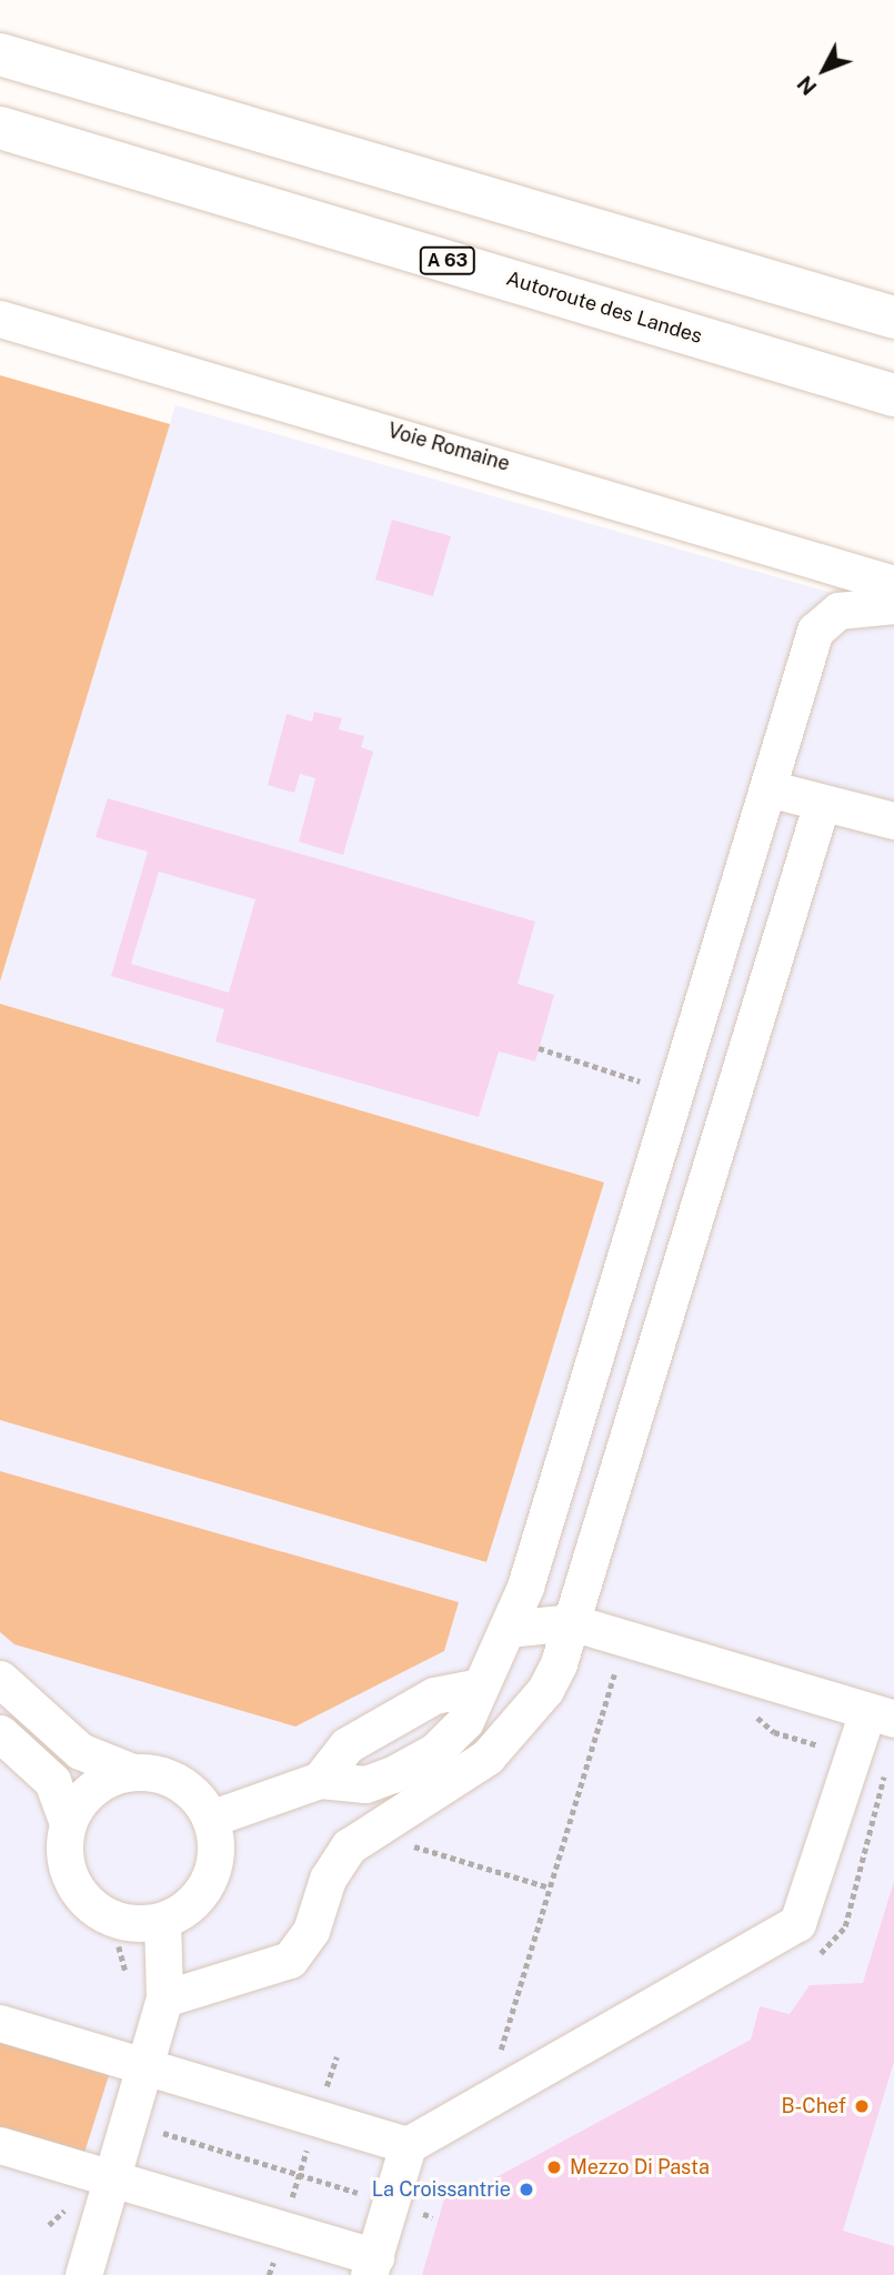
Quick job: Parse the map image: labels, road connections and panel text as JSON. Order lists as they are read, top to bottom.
{
  "streets": {
    "highway": ["A 63", "Autoroute des Landes"],
    "street": ["Voie Romaine"]
  },
  "places": ["B-Chef", "Mezzo Di Pasta", "La Croissantrie"],
  "north": "bottom left"
}
